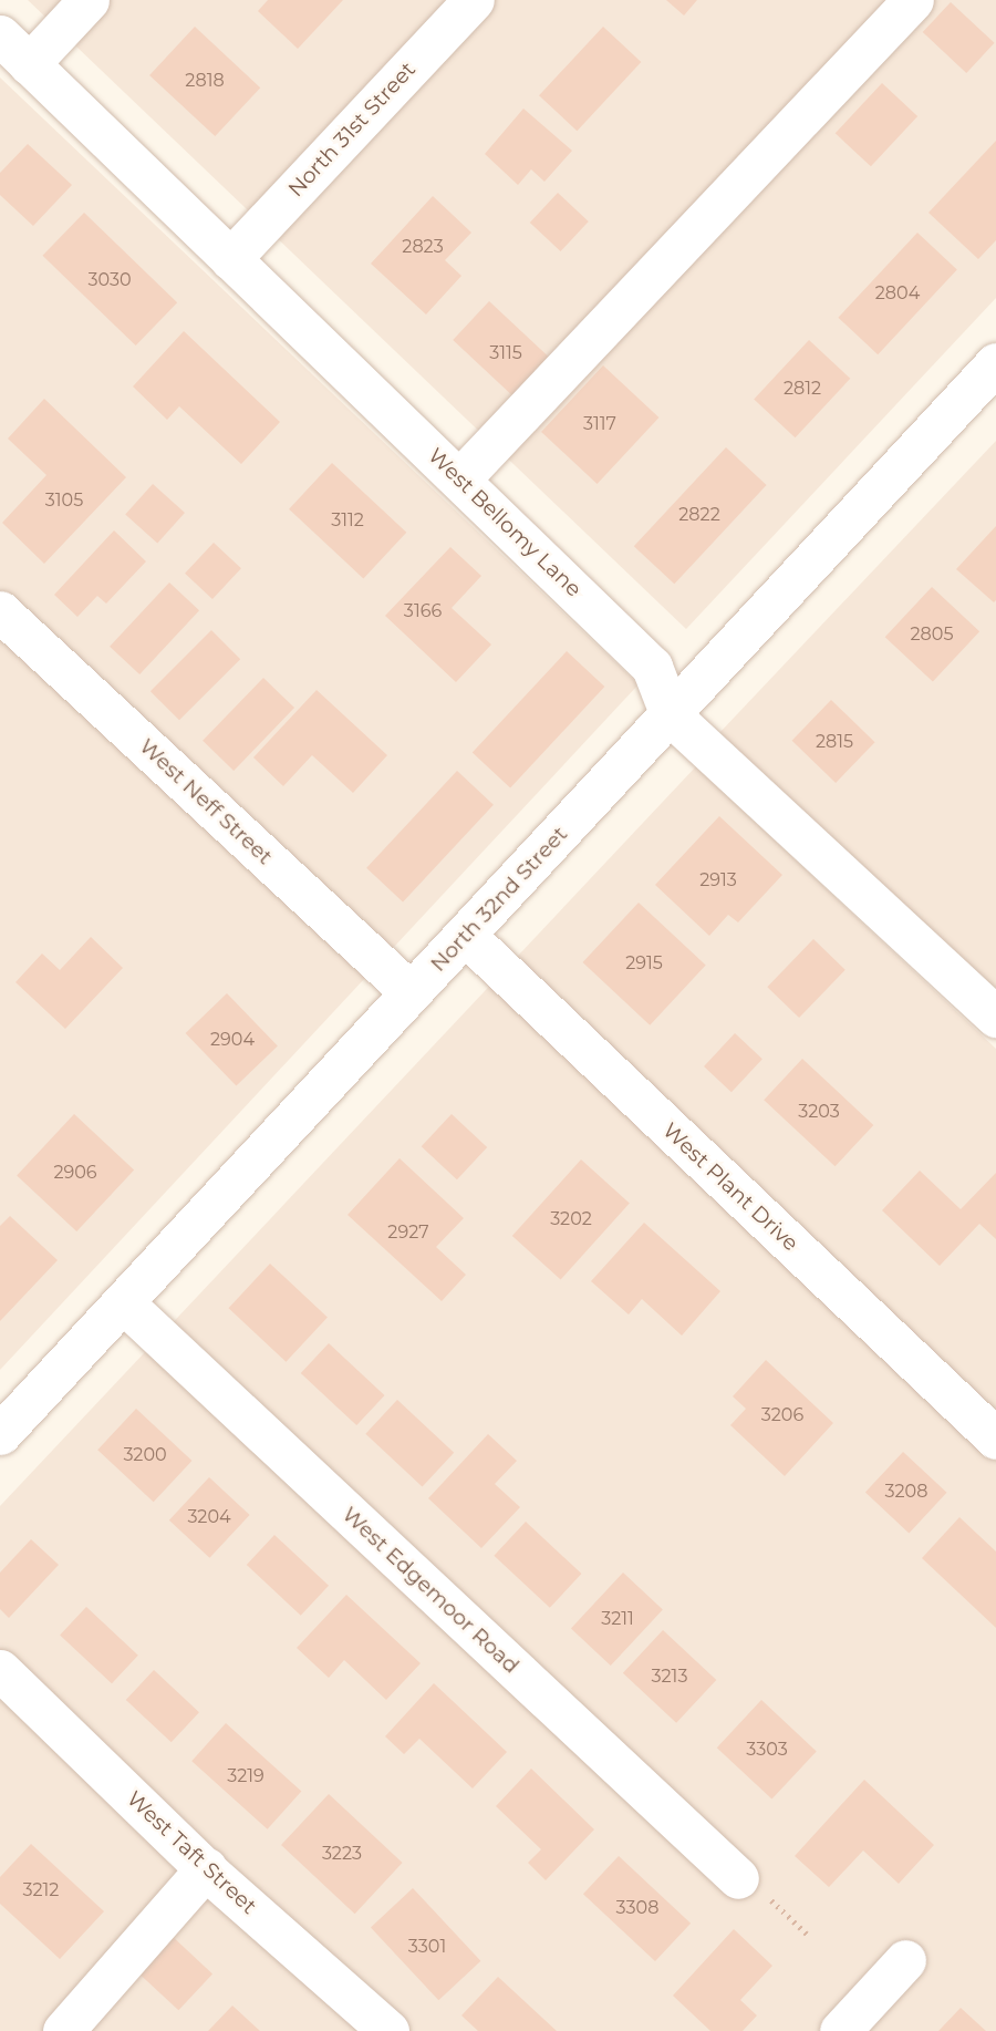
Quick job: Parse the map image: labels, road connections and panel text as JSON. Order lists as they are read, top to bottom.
{
  "streets": {
    "street": [
      "North 31st Street",
      "West Bellomy Lane",
      "West Neff Street",
      "North 32nd Street",
      "West Plant Drive",
      "West Edgemoor Road",
      "West Taft Street"
    ]
  },
  "crossings": [
    ["North 31st Street", "West Bellomy Lane"],
    ["West Bellomy Lane", "North 32nd Street"],
    ["West Neff Street", "North 32nd Street"],
    ["North 32nd Street", "West Plant Drive"],
    ["North 32nd Street", "West Edgemoor Road"]
  ],
  "house_numbers": [
    "2818",
    "2823",
    "3030",
    "2804",
    "3115",
    "2812",
    "3117",
    "3105",
    "2822",
    "3112",
    "3166",
    "2805",
    "2815",
    "2913",
    "2915",
    "2904",
    "3203",
    "2906",
    "3202",
    "2927",
    "3206",
    "3200",
    "3208",
    "3204",
    "3211",
    "3213",
    "3303",
    "3219",
    "3223",
    "3212",
    "3308",
    "3301"
  ]
}
